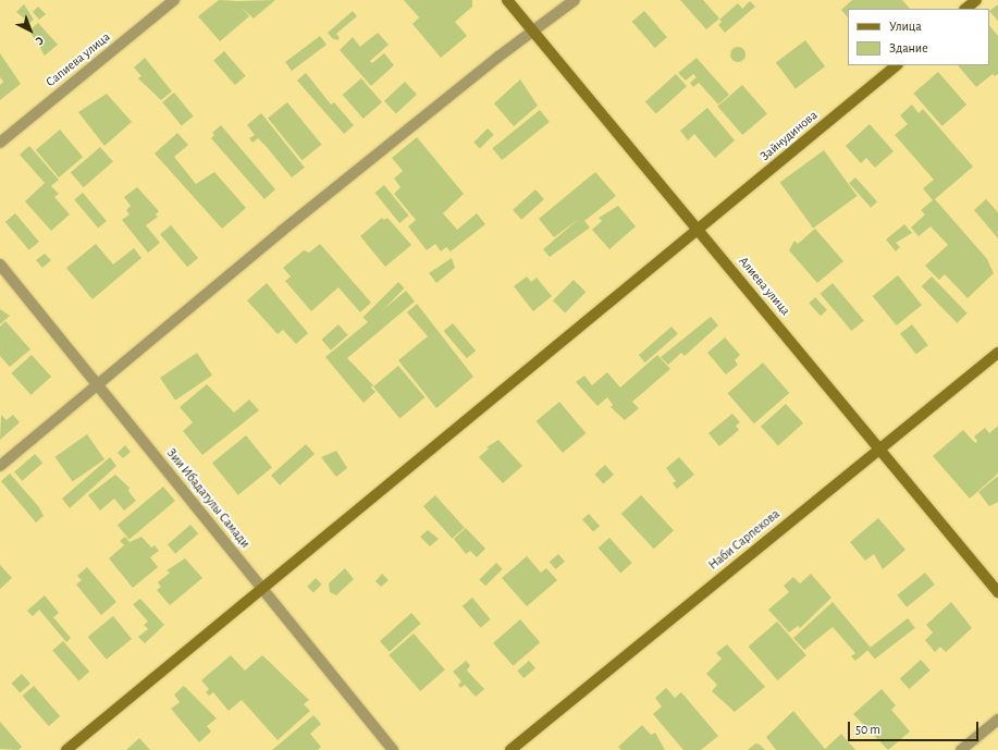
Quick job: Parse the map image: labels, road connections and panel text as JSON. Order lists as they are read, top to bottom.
{
  "streets": {
    "street": [
      "Сапиева улица",
      "Зайнудинова",
      "Алиева улица",
      "Зии Ибадатулы Самади",
      "Наби Сарпекова"
    ]
  },
  "crossings": [
    ["Зайнудинова", "Алиева улица"],
    ["Зайнудинова", "Зии Ибадатулы Самади"],
    ["Алиева улица", "Наби Сарпекова"]
  ],
  "legend": ["Улица", "Здание"],
  "scale_bar": "50 m",
  "north": "bottom right"
}
